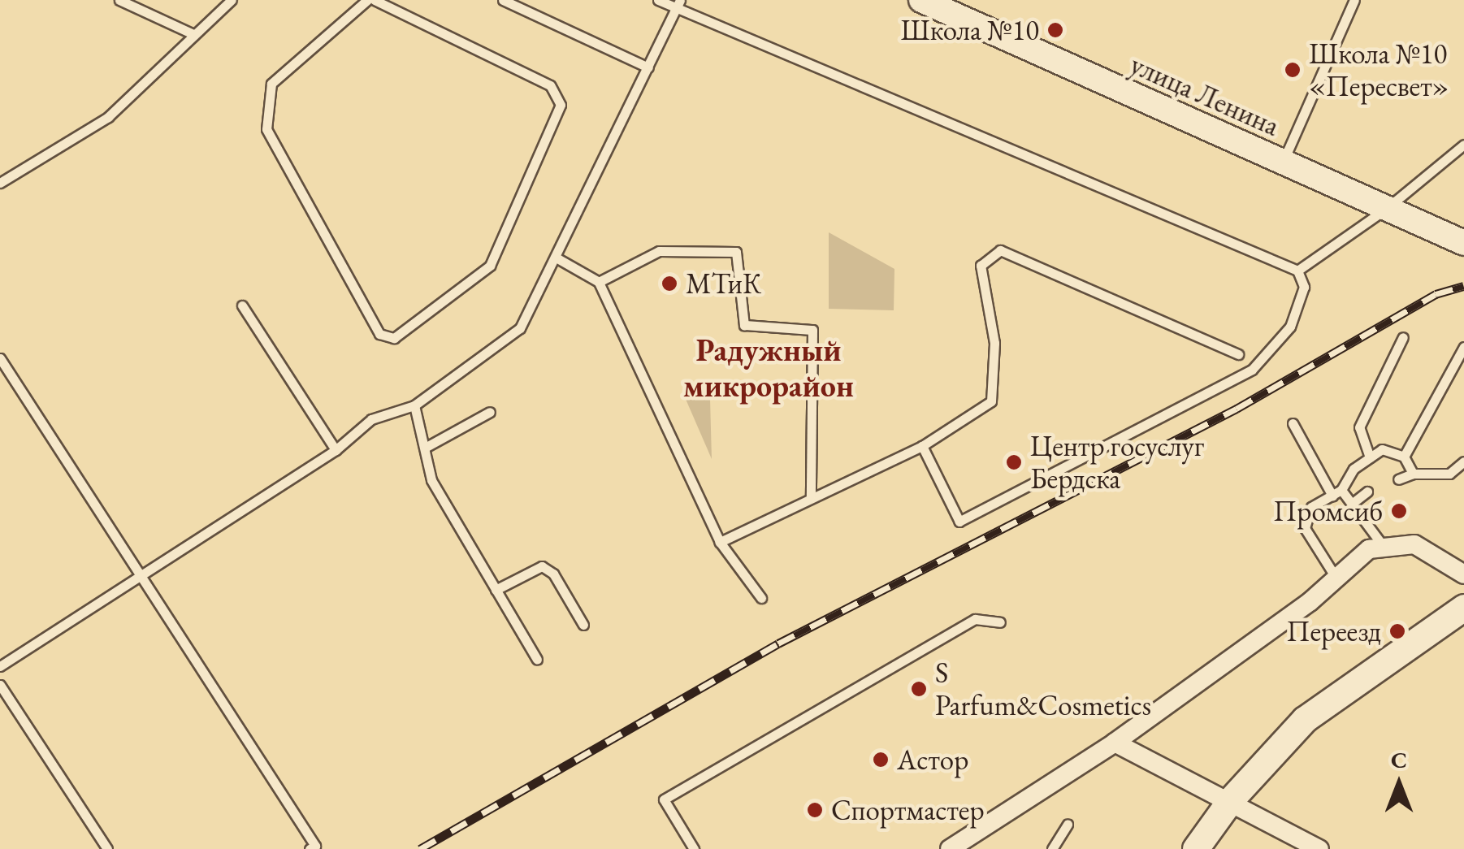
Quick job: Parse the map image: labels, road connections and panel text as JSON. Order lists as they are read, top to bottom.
{
  "streets": {
    "street": ["улица Ленина"]
  },
  "districts": ["Радужный микрорайон"],
  "places": [
    "Школа №10",
    "Школа №10 «Пересвет»",
    "МТиК",
    "Центр госуслуг Бердска",
    "Промсиб",
    "Переезд",
    "S Parfum&Cosmetics",
    "Астор",
    "Спортмастер"
  ],
  "north": "top"
}
